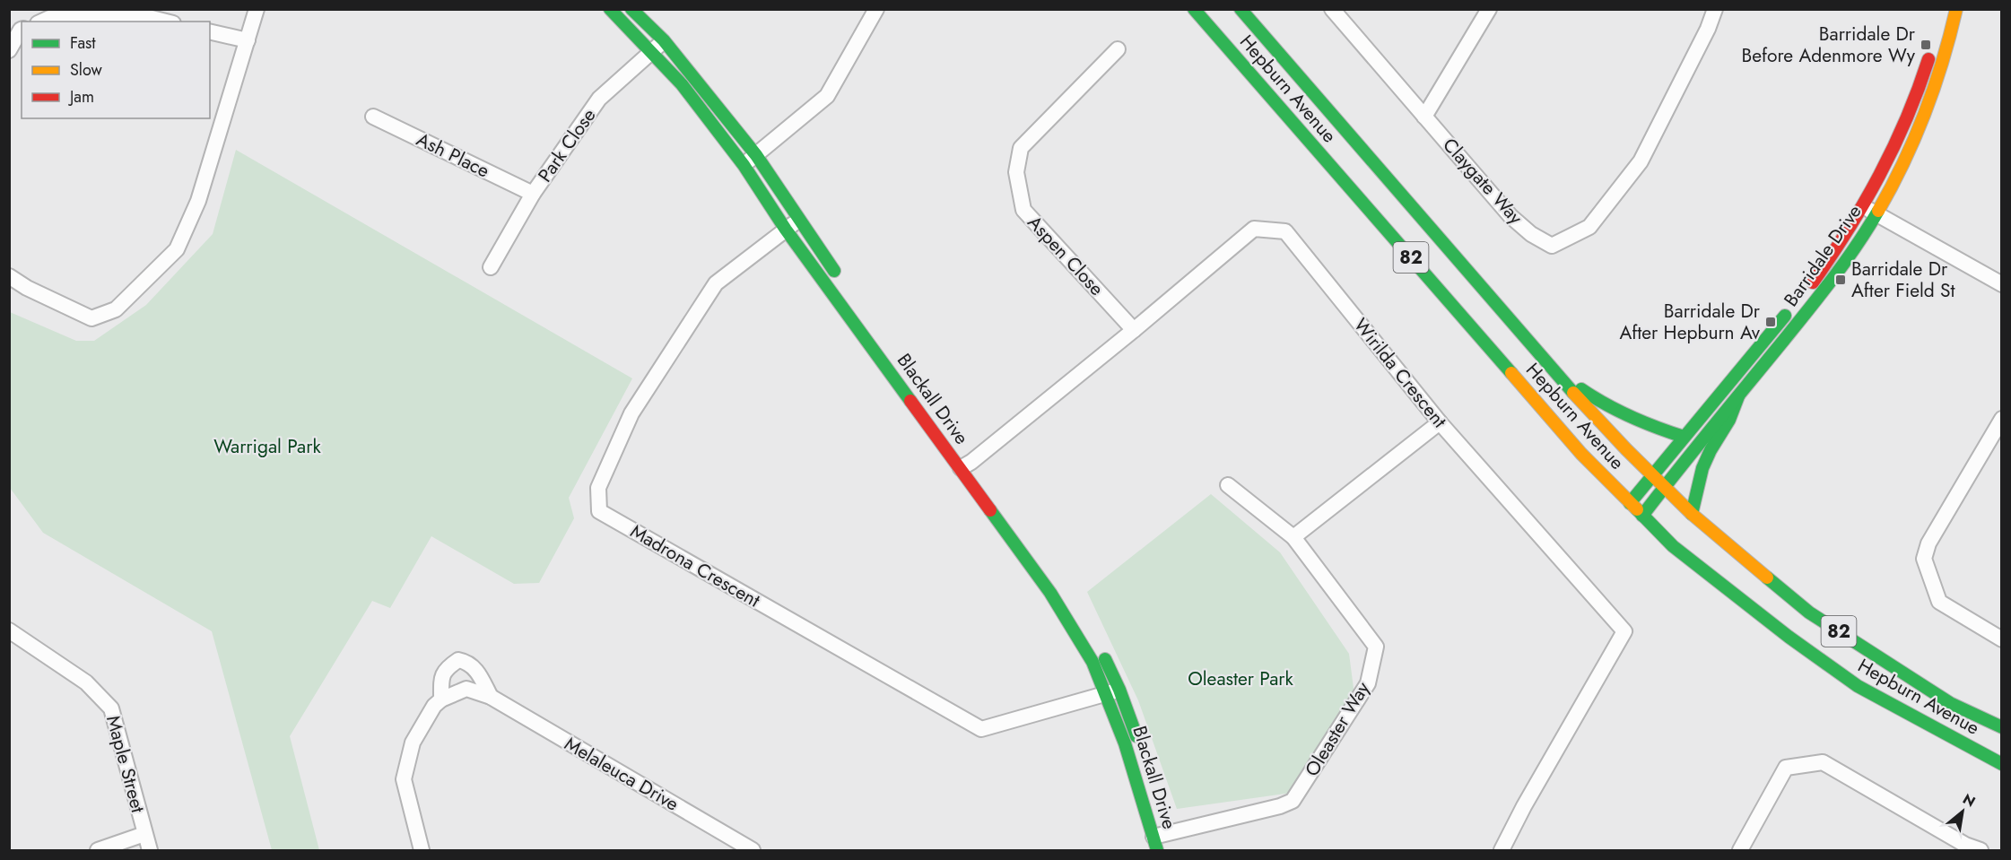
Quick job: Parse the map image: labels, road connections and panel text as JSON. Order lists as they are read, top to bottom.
{
  "streets": {
    "main road": [
      "Hepburn Avenue",
      "Barridale Drive",
      "82",
      "Blackall Drive"
    ],
    "street": [
      "Park Close",
      "Ash Place",
      "Claygate Way",
      "Aspen Close",
      "Wirilda Crescent",
      "Madrona Crescent",
      "Oleaster Way",
      "Maple Street",
      "Melaleuca Drive"
    ]
  },
  "crossings": [
    ["Hepburn Avenue", "Barridale Drive"],
    ["Park Close", "Ash Place"],
    ["Park Close", "Blackall Drive"],
    ["Aspen Close", "Wirilda Crescent"],
    ["Wirilda Crescent", "Blackall Drive"],
    ["Blackall Drive", "Madrona Crescent"],
    ["Blackall Drive", "Oleaster Way"]
  ],
  "parks": ["Warrigal Park", "Oleaster Park"],
  "places": {
    "transit": ["Barridale Dr Before Adenmore Wy", "Barridale Dr After Field St", "Barridale Dr After Hepburn Av"]
  },
  "legend": ["Fast", "Slow", "Jam"],
  "north": "top right"
}
